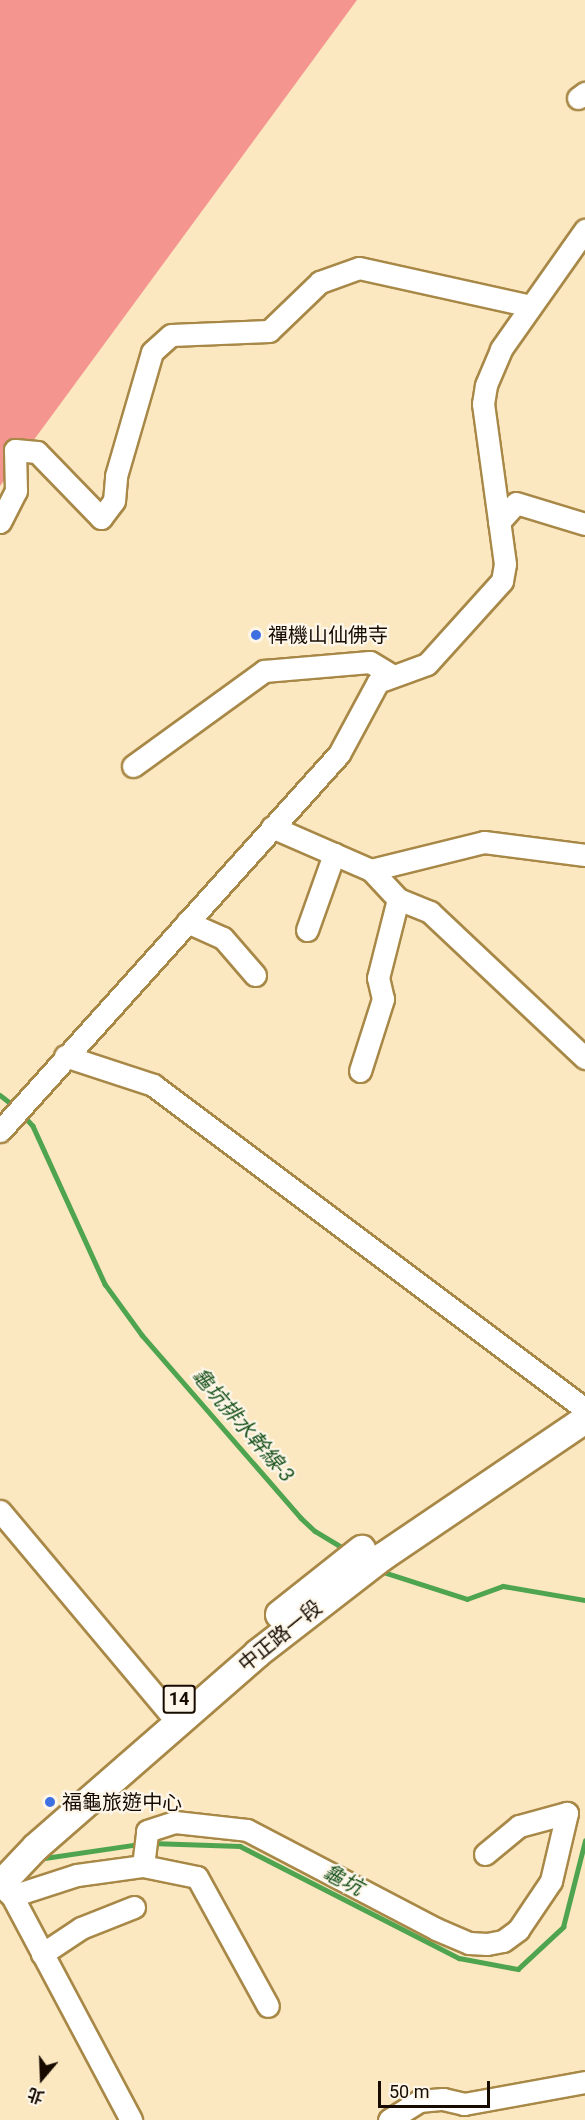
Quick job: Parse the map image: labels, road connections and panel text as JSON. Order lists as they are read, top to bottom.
{
  "streets": {
    "main road": ["中正路一段", "14"]
  },
  "water": ["龜坑排水幹線-3", "龜坑"],
  "places": ["禪機山仙佛寺", "福龜旅遊中心"],
  "scale_bar": "50 m",
  "north": "bottom"
}
